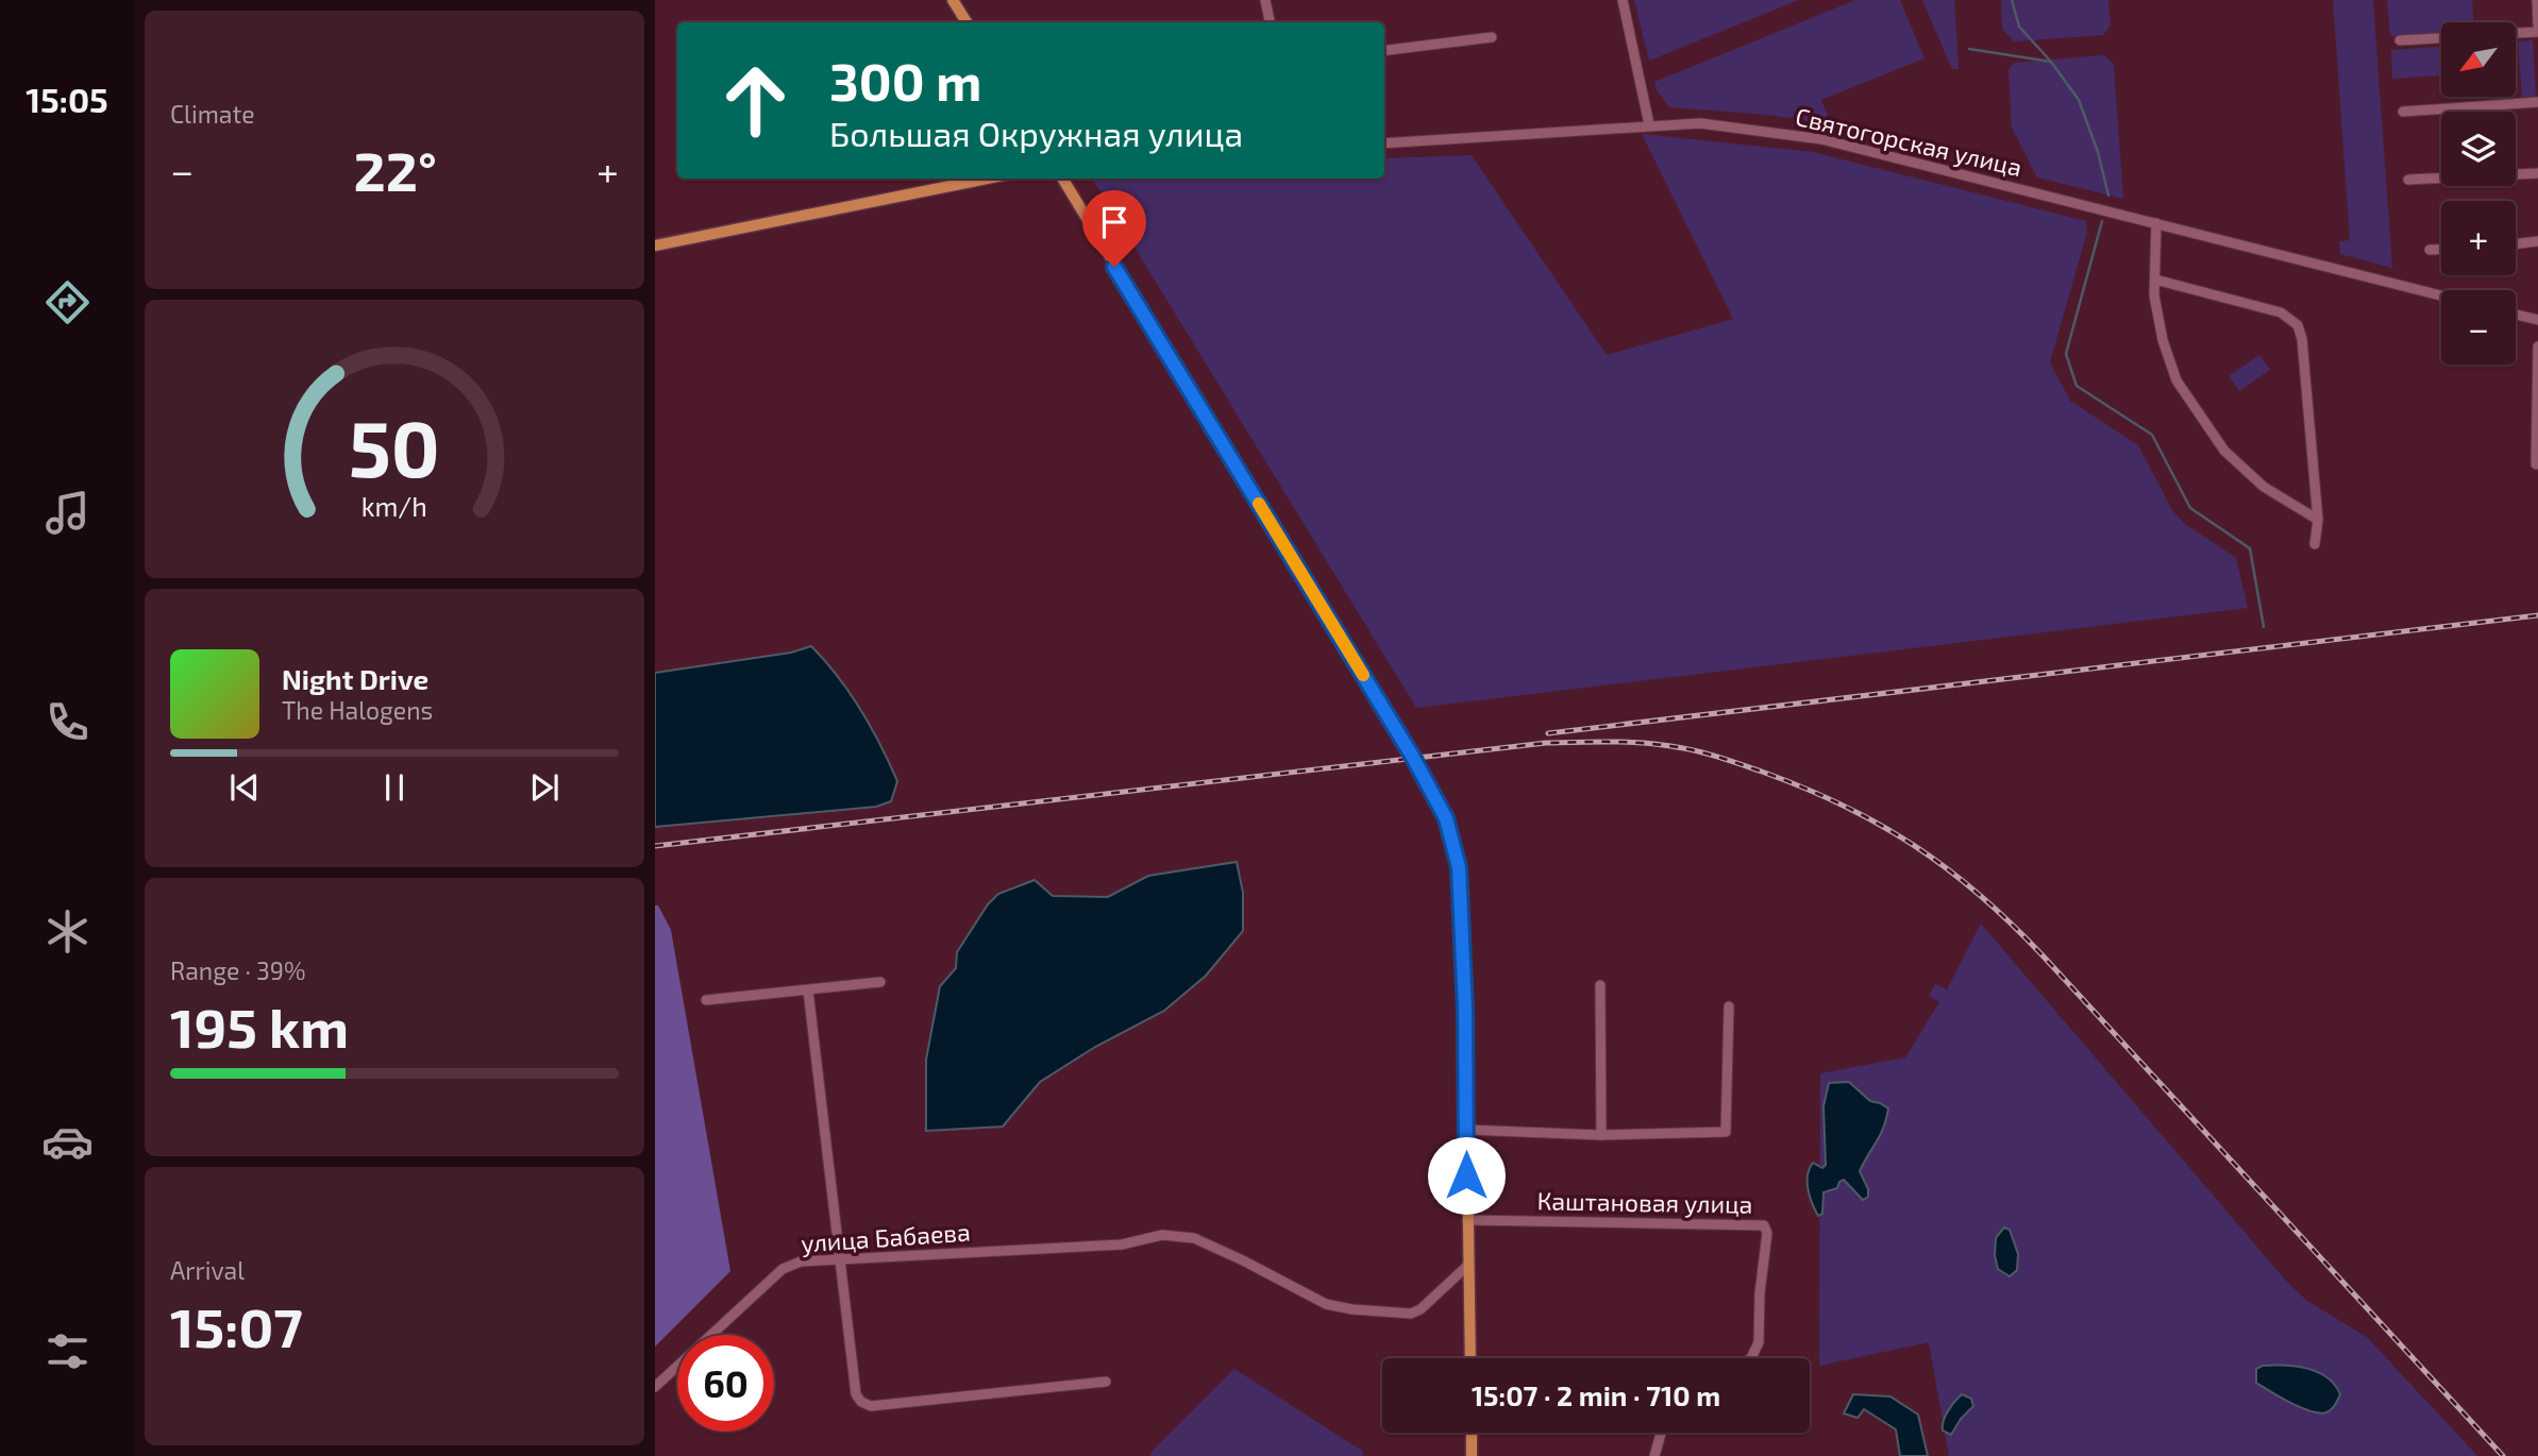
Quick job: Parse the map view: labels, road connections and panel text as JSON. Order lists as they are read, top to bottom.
{
  "streets": {
    "street": ["Святогорская улица", "Каштановая улица", "улица Бабаева"]
  },
  "north": "bottom left",
  "page": {
    "tabs": "15:05",
    "tile": [
      "Climate",
      ["Range · 39%", "195 km"],
      ["Arrival", "15:07"]
    ],
    "map_buttons": ["+", "−"],
    "turn": ["300 m", "Большая Окружная улица"],
    "heat": ["−", "22°", "+"],
    "song": ["Night Drive", "The Halogens"],
    "limit": "60",
    "trip": "15:07 · 2 min · 710 m",
    "gauge": ["50", "km/h"]
  }
}
